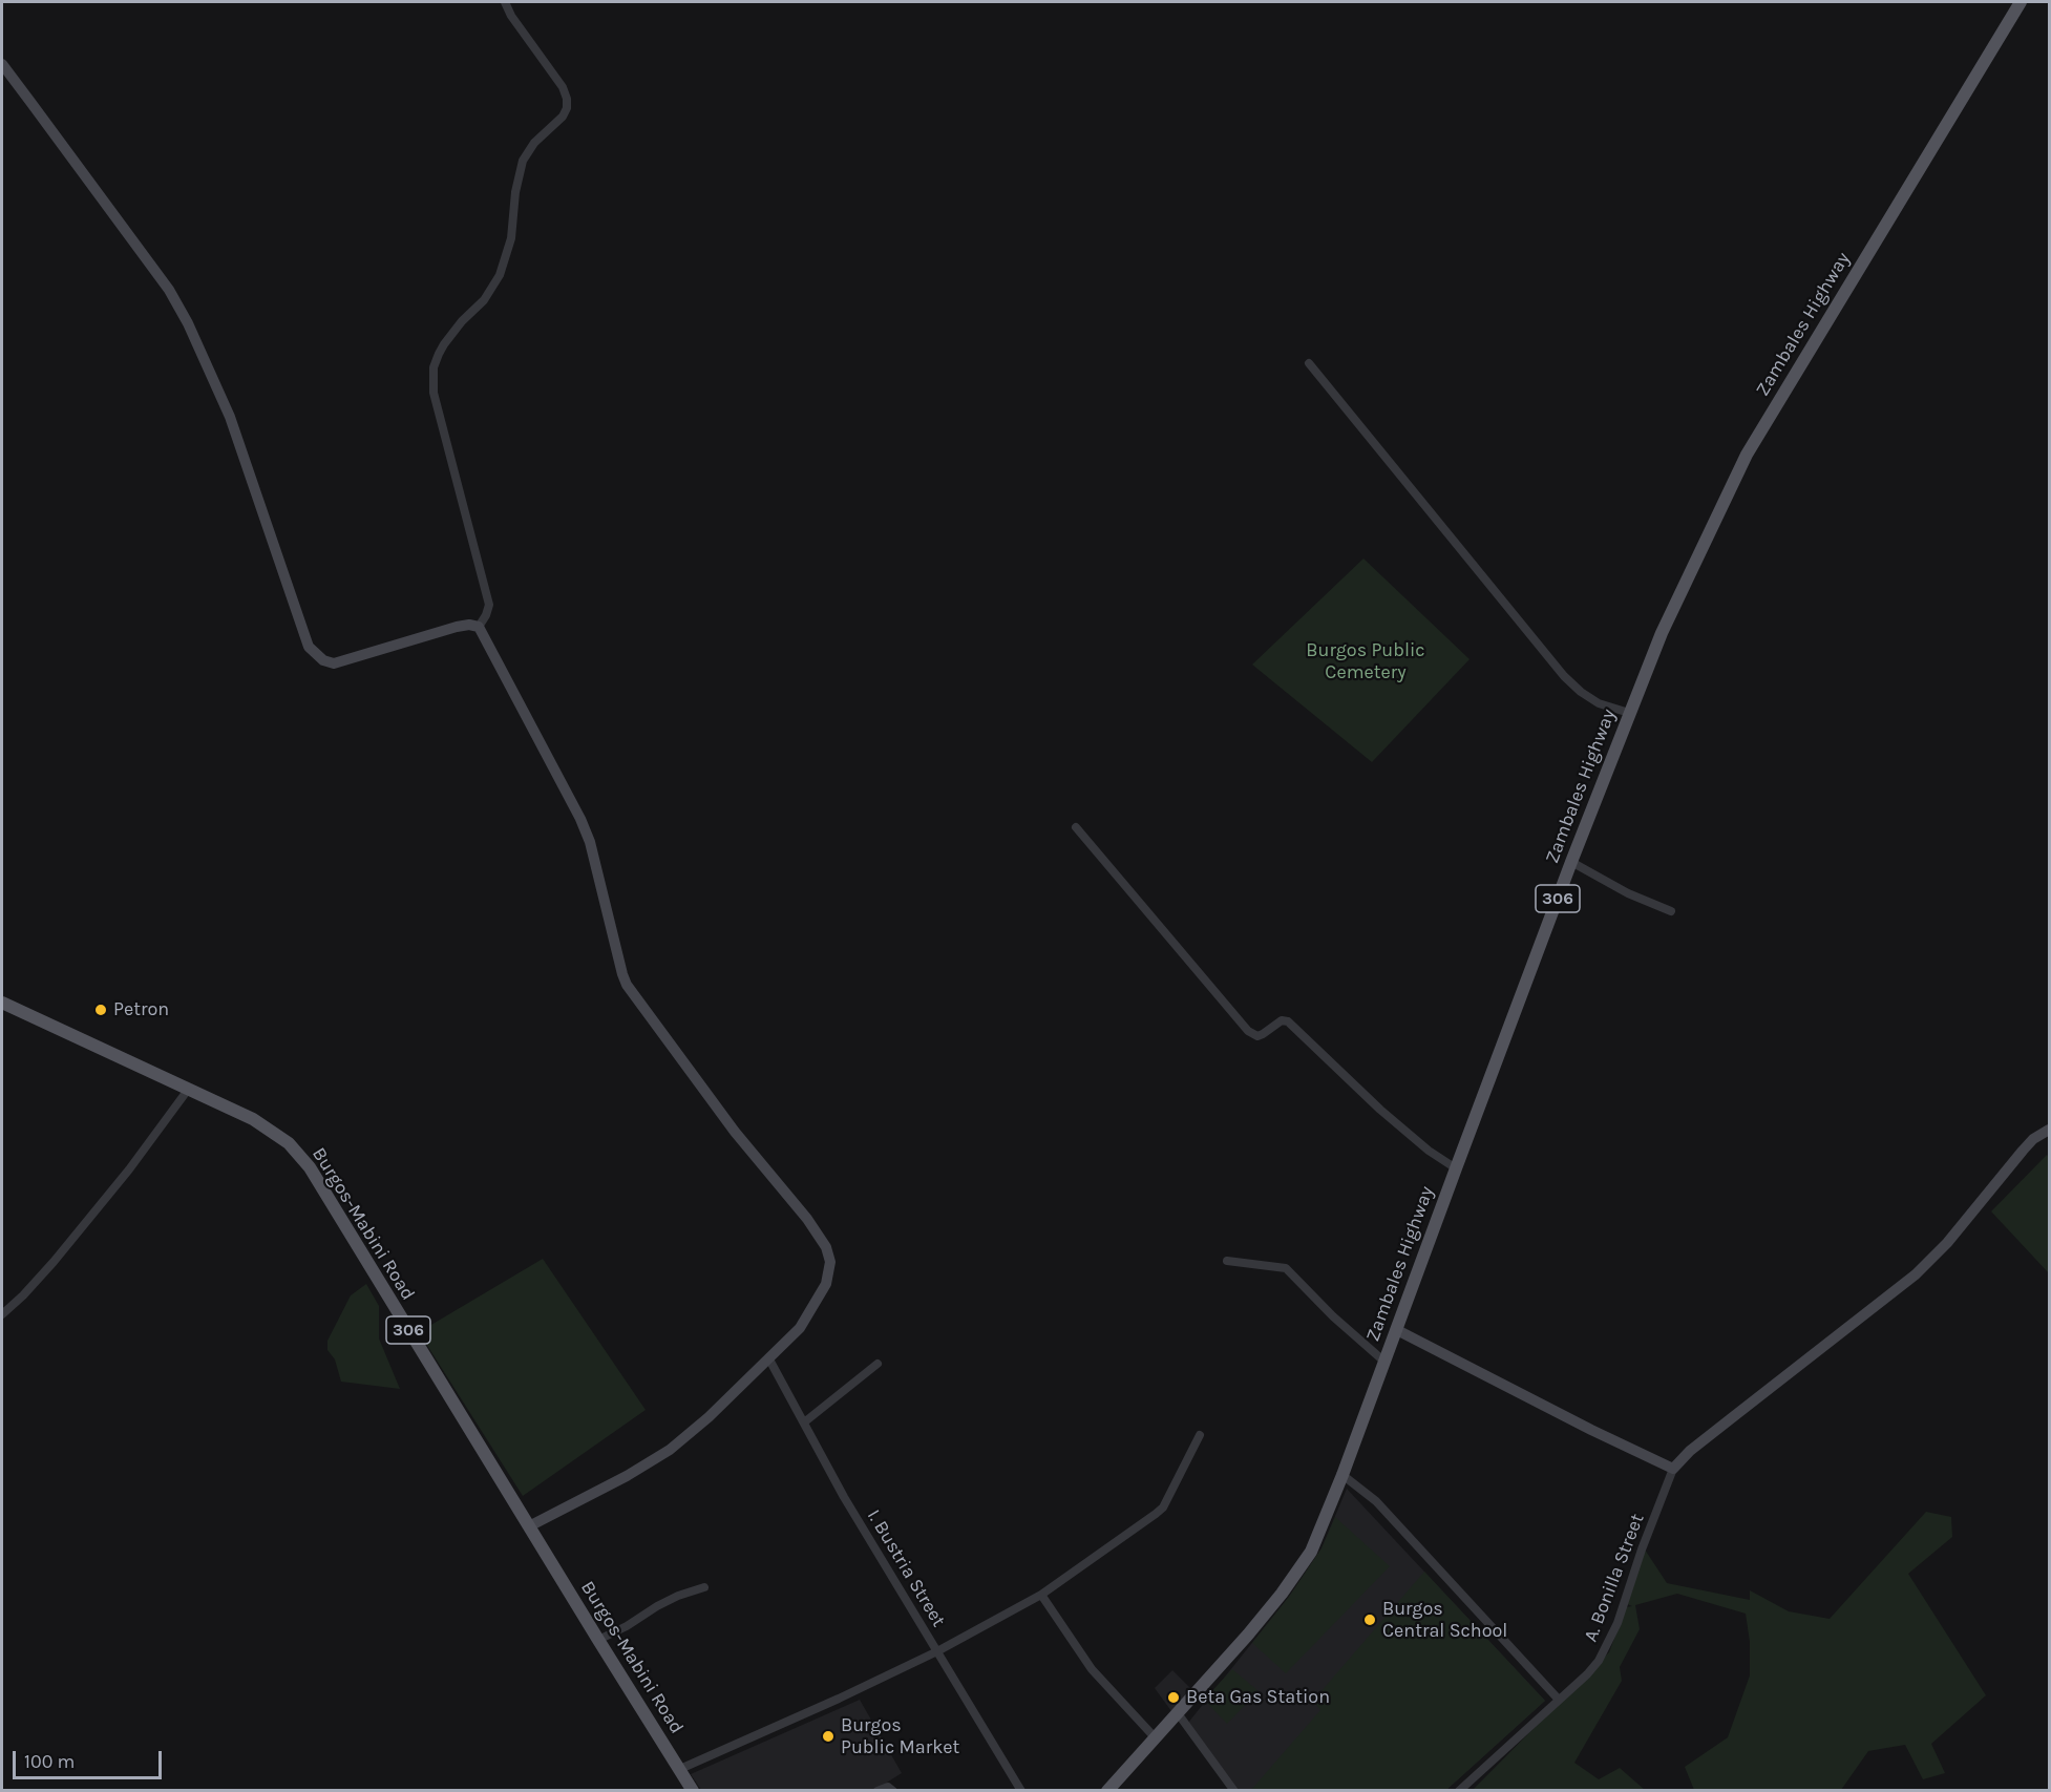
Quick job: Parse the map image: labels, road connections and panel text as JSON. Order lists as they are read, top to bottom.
{
  "streets": {
    "main road": ["Zambales Highway", "306", "Burgos-Mabini Road"],
    "street": ["I. Bustria Street", "A. Bonilla Street"]
  },
  "parks": ["Burgos Public Cemetery"],
  "places": [
    "Petron",
    "Burgos Central School",
    "Beta Gas Station",
    "Burgos Public Market"
  ],
  "scale_bar": "100 m"
}
